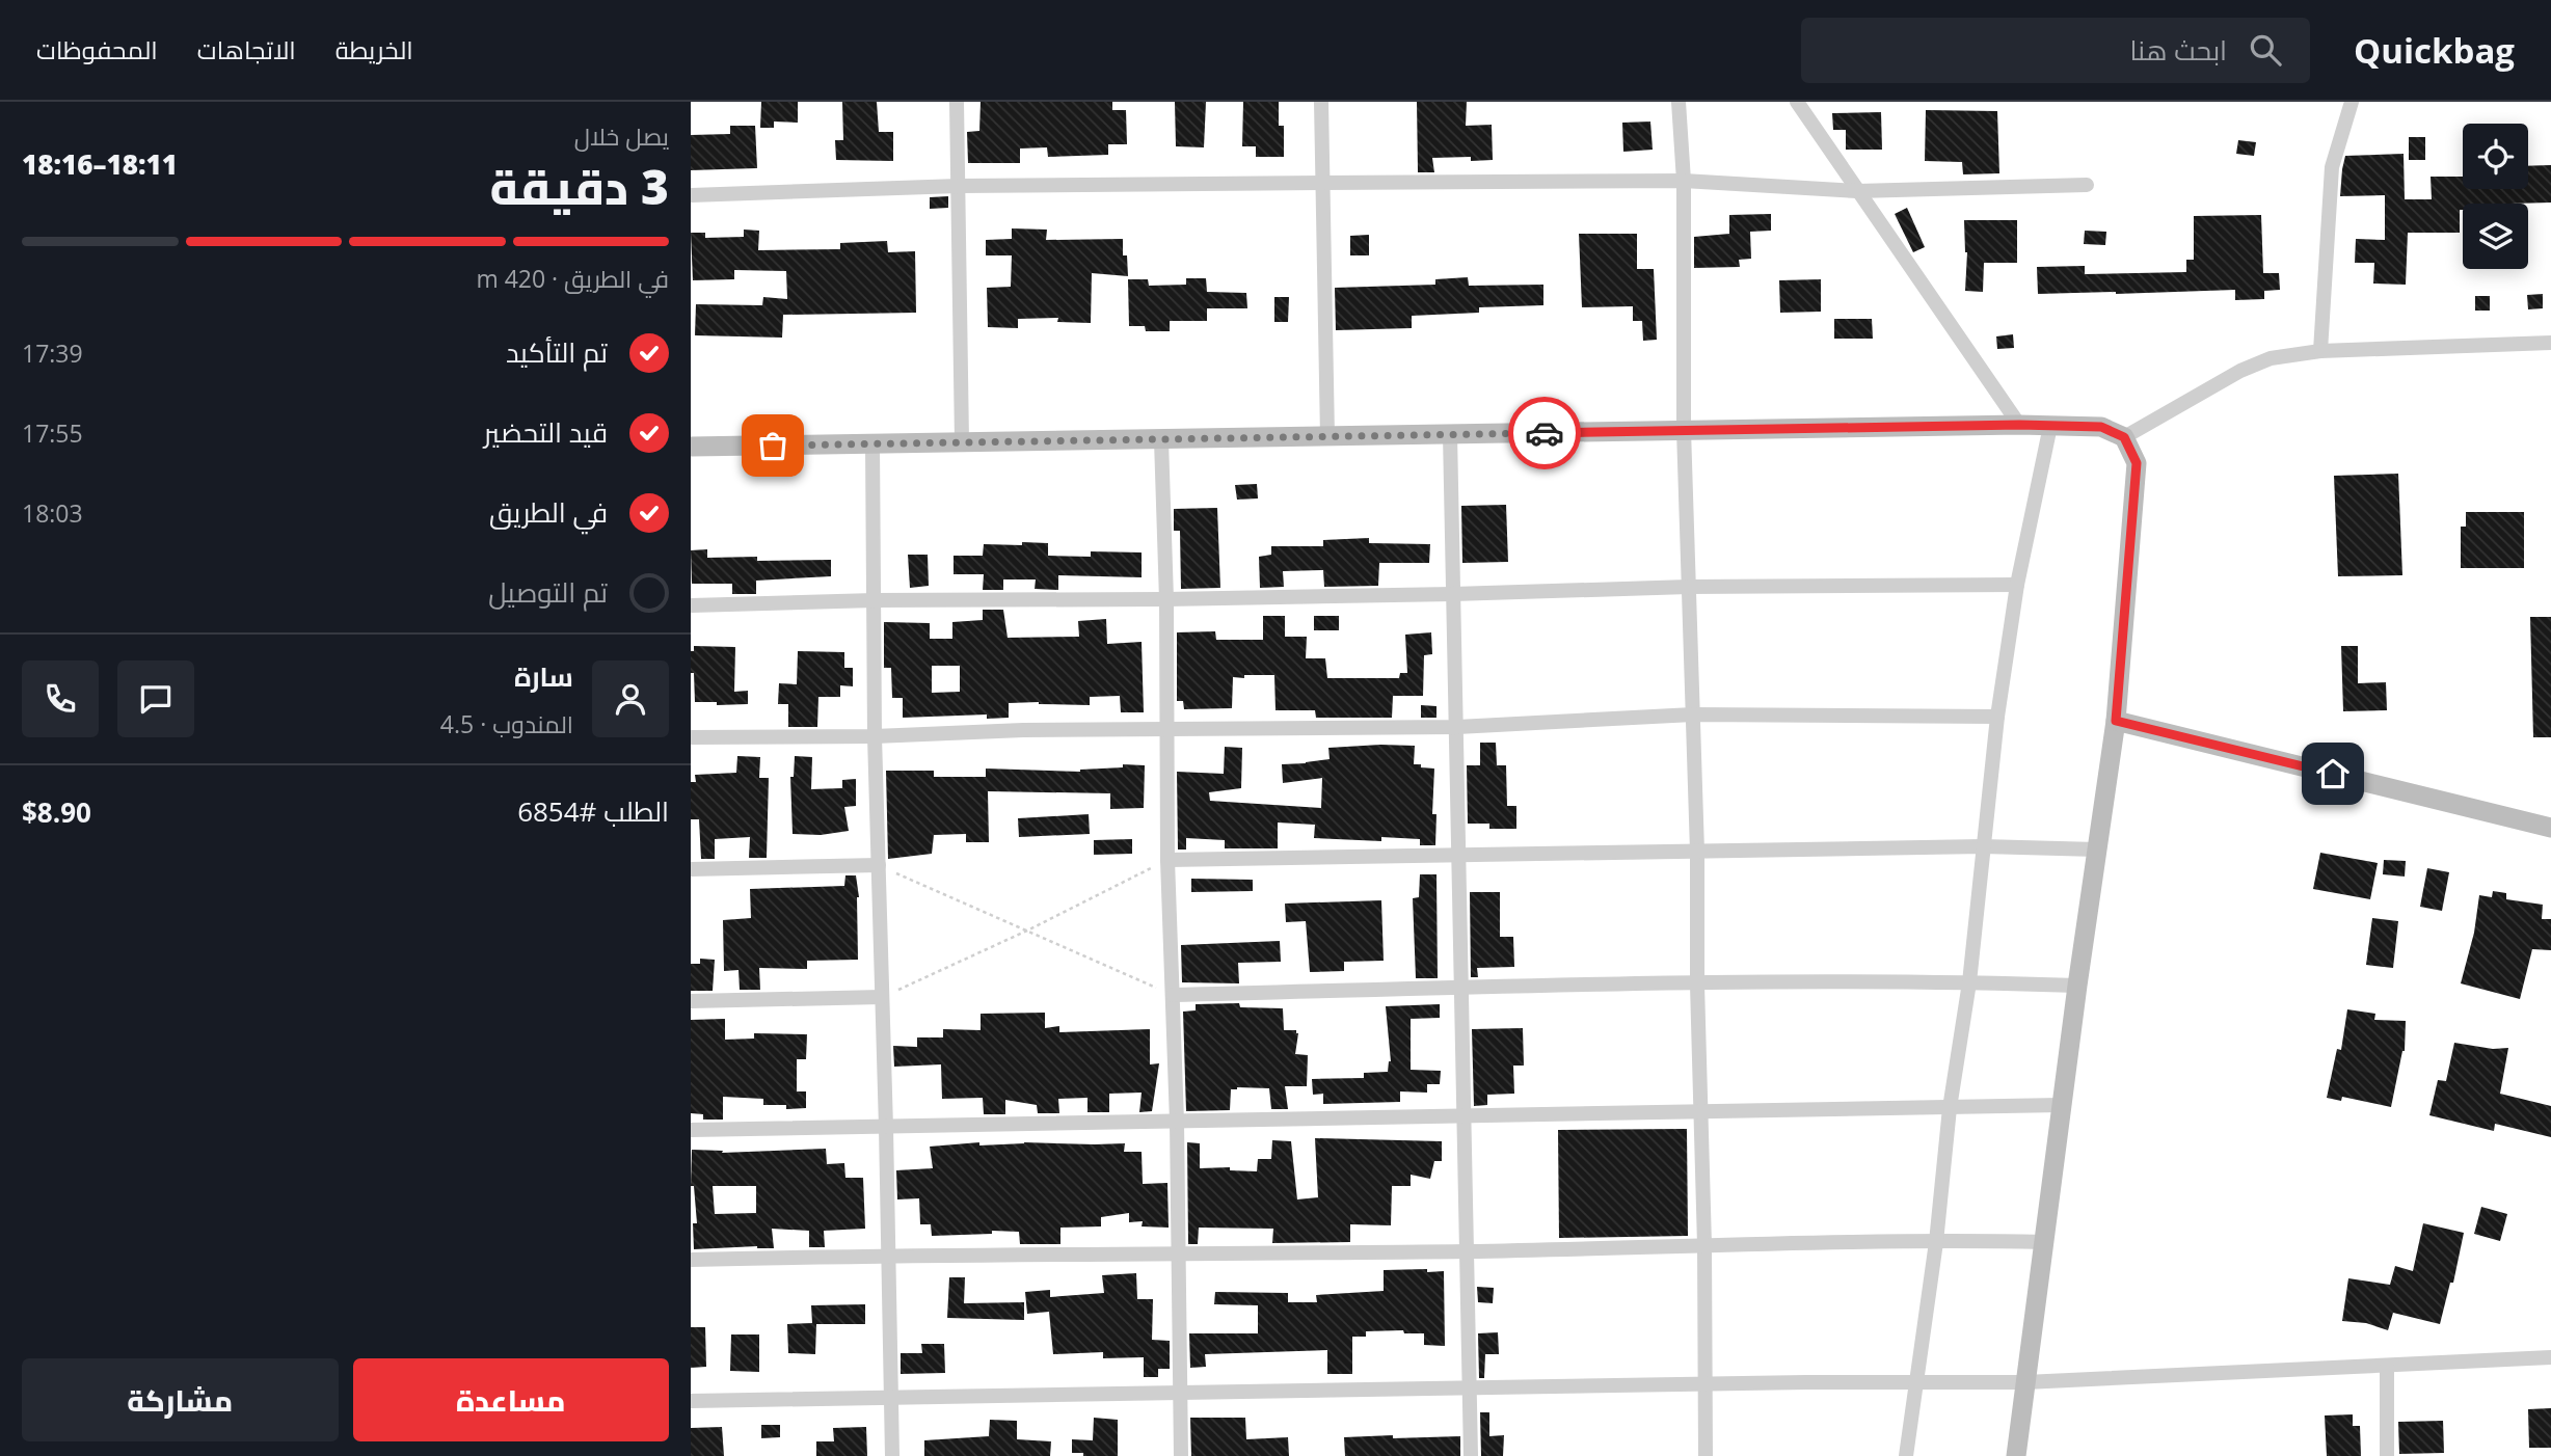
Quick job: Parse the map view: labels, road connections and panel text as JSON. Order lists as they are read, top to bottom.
{
  "page": {
    "header": "Quickbag",
    "search": "ابحث هنا",
    "nav": ["الخريطة", "الاتجاهات", "المحفوظات"],
    "heading": ["3 دقيقة", "يصل خلال", "18:11–18:16"],
    "panel": [
      "سارة",
      "المندوب · 4.5",
      "الطلب #6854",
      "$8.90"
    ],
    "bar": "في الطريق · 420 m",
    "list": [
      ["تم التأكيد", "17:39"],
      ["قيد التحضير", "17:55"],
      ["في الطريق", "18:03"],
      "تم التوصيل"
    ],
    "buttons": ["مساعدة", "مشاركة"]
  }
}
